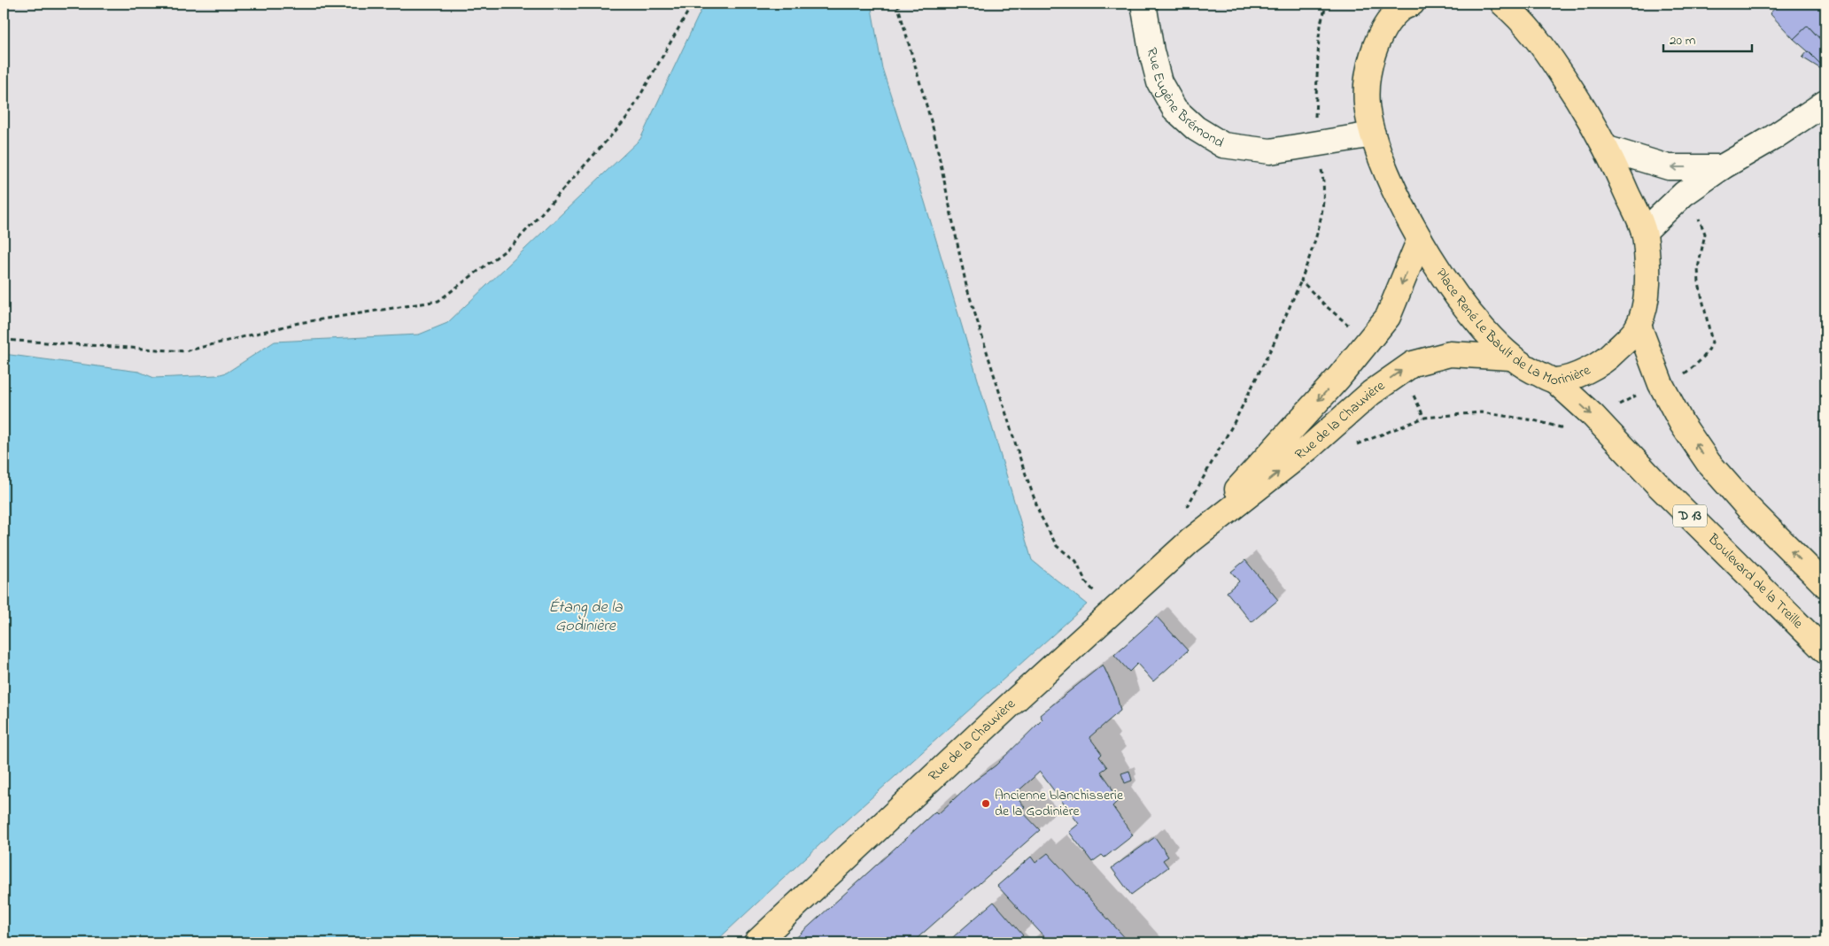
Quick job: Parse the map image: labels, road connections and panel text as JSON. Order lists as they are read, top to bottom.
{
  "streets": {
    "main road": [
      "Place René Le Bault de La Morinière",
      "Rue de la Chauvière",
      "D 13",
      "Boulevard de la Treille"
    ],
    "street": ["Rue Eugène Brémond"]
  },
  "crossings": [
    ["Rue Eugène Brémond", "Place René Le Bault de La Morinière"],
    ["Place René Le Bault de La Morinière", "Rue de la Chauvière"],
    ["Place René Le Bault de La Morinière", "Boulevard de la Treille"]
  ],
  "water": ["Étang de la Godinière"],
  "places": ["Ancienne blanchisserie de la Godinière"],
  "scale_bar": "20 m"
}
